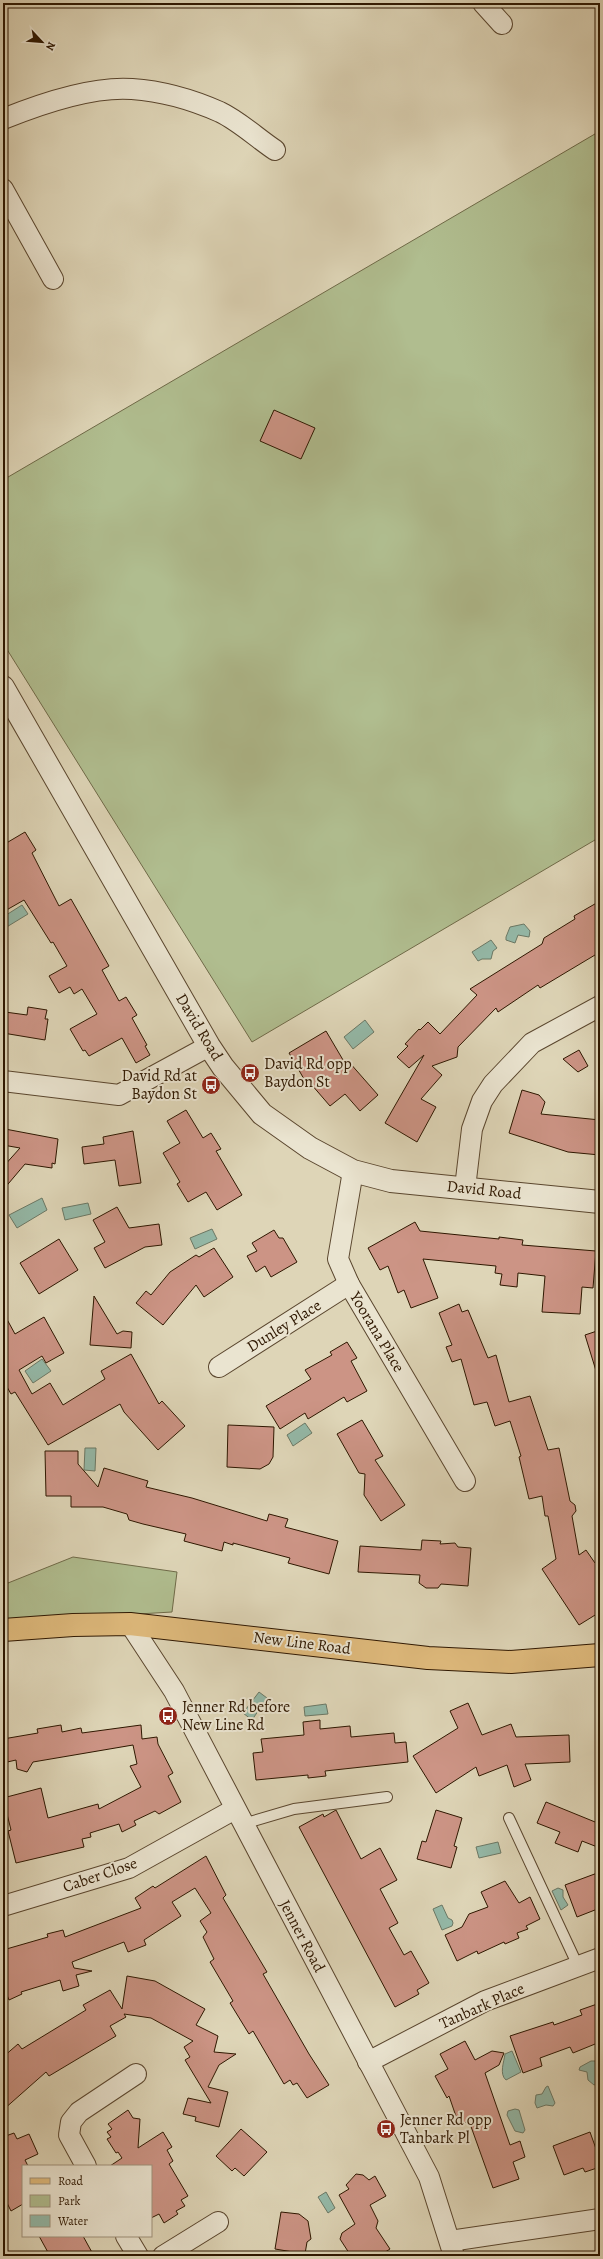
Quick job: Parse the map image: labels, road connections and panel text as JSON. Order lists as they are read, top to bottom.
{
  "streets": {
    "main road": ["New Line Road"],
    "street": [
      "David Road",
      "Dunley Place",
      "Yoorana Place",
      "Caber Close",
      "Jenner Road",
      "Tanbark Place"
    ]
  },
  "crossings": [
    ["David Road", "Yoorana Place"],
    ["Dunley Place", "Yoorana Place"],
    ["New Line Road", "Jenner Road"],
    ["Caber Close", "Jenner Road"],
    ["Jenner Road", "Tanbark Place"]
  ],
  "places": {
    "bus stop": [
      "David Rd opp Baydon St",
      "David Rd at Baydon St",
      "Jenner Rd before New Line Rd",
      "Jenner Rd opp Tanbark Pl"
    ]
  },
  "legend": ["Road", "Park", "Water"],
  "north": "bottom right"
}
